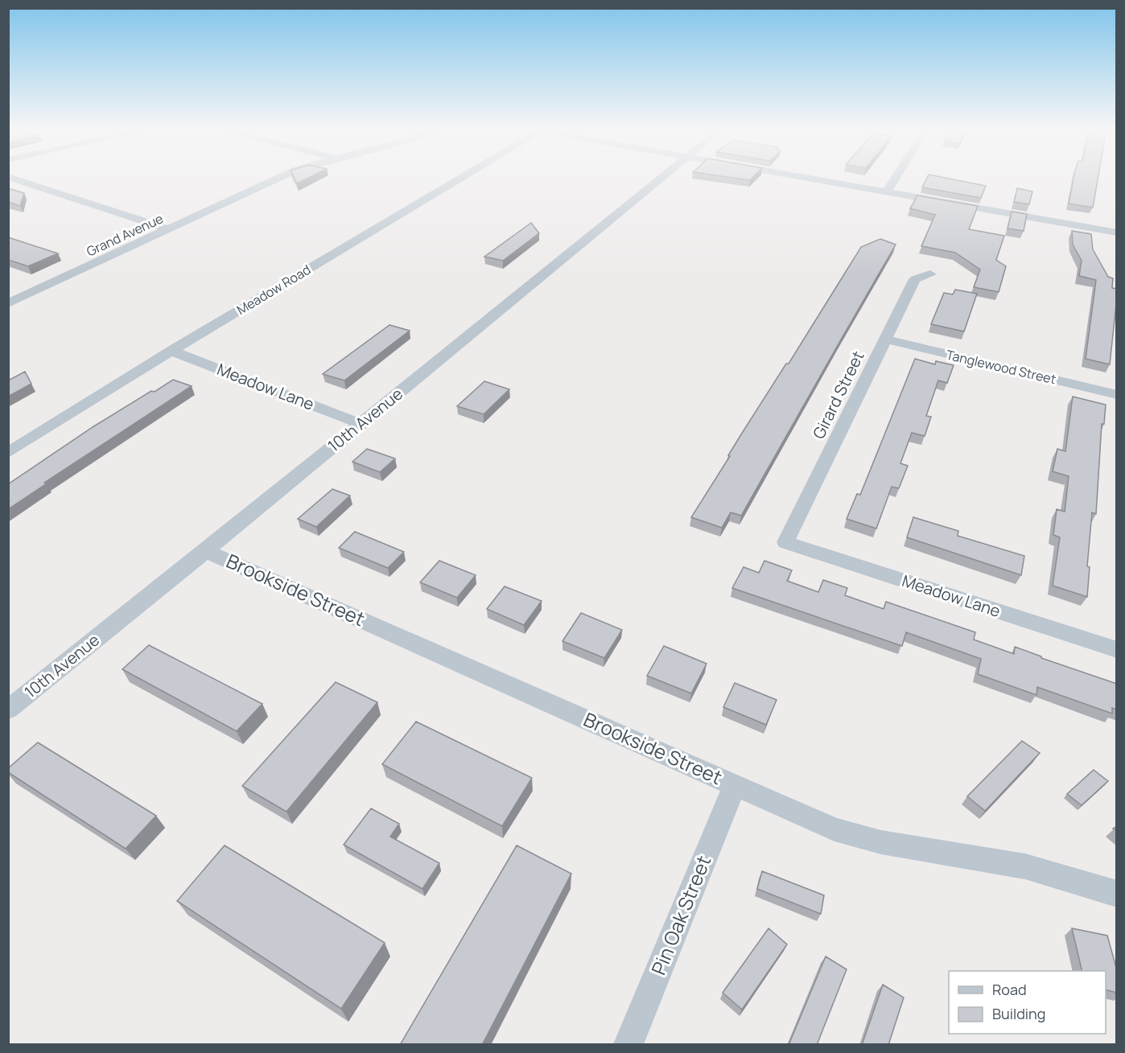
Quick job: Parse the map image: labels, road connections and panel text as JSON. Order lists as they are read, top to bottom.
{
  "streets": {
    "street": [
      "Grand Avenue",
      "Meadow Road",
      "Tanglewood Street",
      "Meadow Lane",
      "Girard Street",
      "10th Avenue",
      "Brookside Street",
      "Pin Oak Street"
    ]
  },
  "crossings": [
    ["Meadow Road", "Meadow Lane"],
    ["Tanglewood Street", "Girard Street"],
    ["Meadow Lane", "Girard Street"],
    ["Meadow Lane", "10th Avenue"],
    ["10th Avenue", "Brookside Street"],
    ["Brookside Street", "Pin Oak Street"]
  ],
  "legend": ["Road", "Building"]
}
